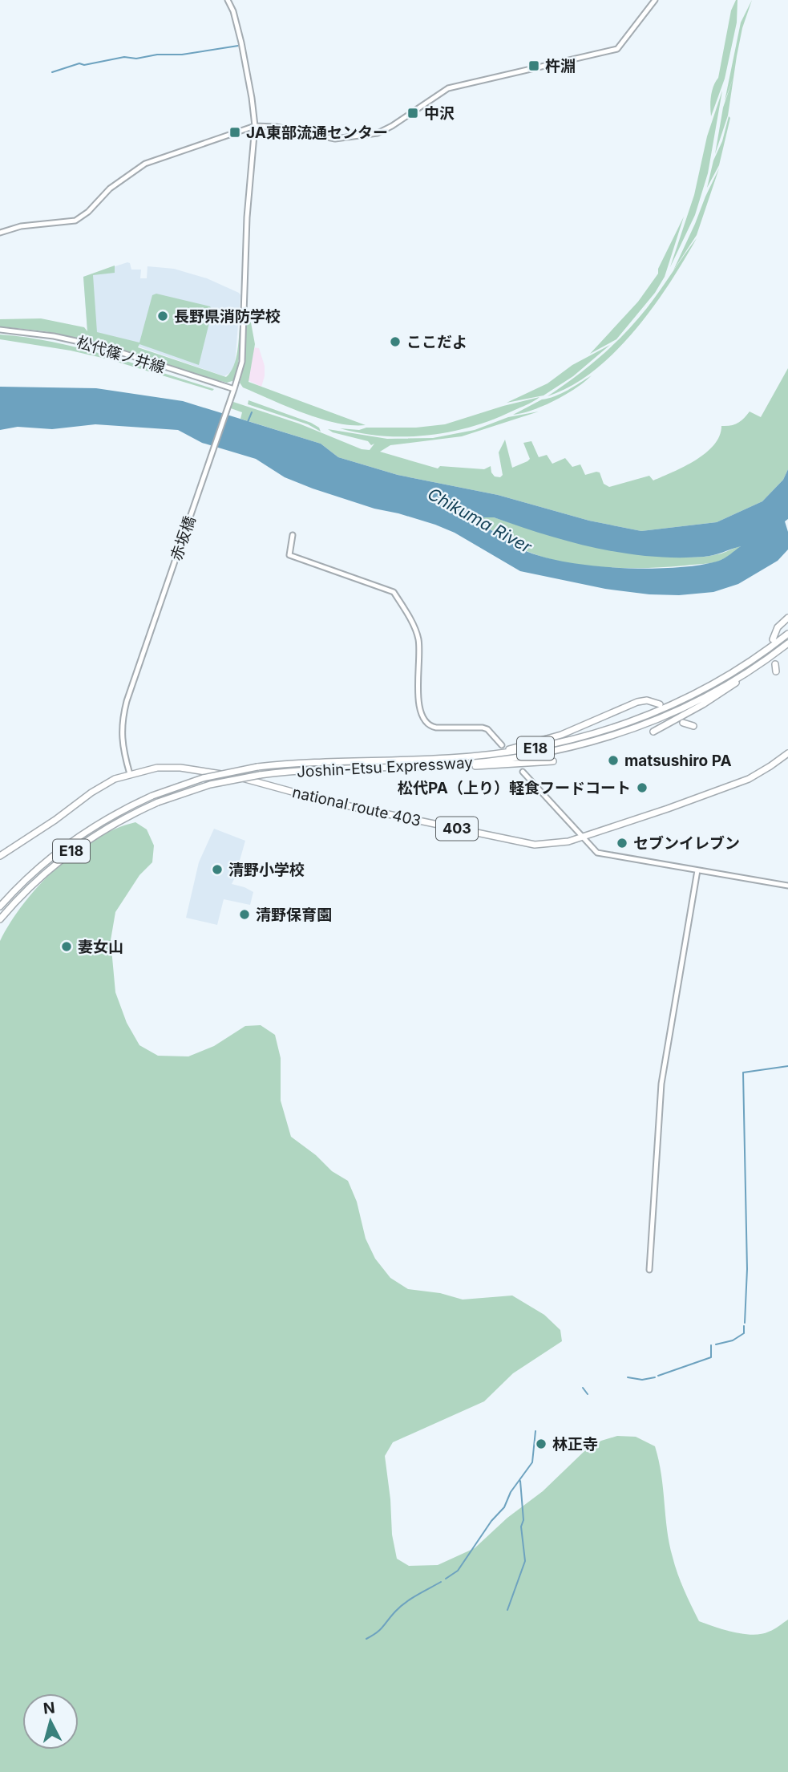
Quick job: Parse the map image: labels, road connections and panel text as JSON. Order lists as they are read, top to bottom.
{
  "streets": {
    "highway": [
      "E18",
      "Joshin-Etsu Expressway",
      "national route 403",
      "403"
    ],
    "street": ["松代篠ノ井線", "赤坂橋"]
  },
  "crossings": [
    ["松代篠ノ井線", "赤坂橋"],
    ["赤坂橋", "national route 403"]
  ],
  "water": ["Chikuma River"],
  "places": {
    "transit": ["杵淵", "中沢", "JA東部流通センター"],
    "other": [
      "長野県消防学校",
      "ここだよ",
      "matsushiro PA",
      "松代PA（上り）軽食フードコート",
      "セブンイレブン",
      "清野小学校",
      "清野保育園",
      "妻女山",
      "林正寺"
    ]
  },
  "north": "top"
}
